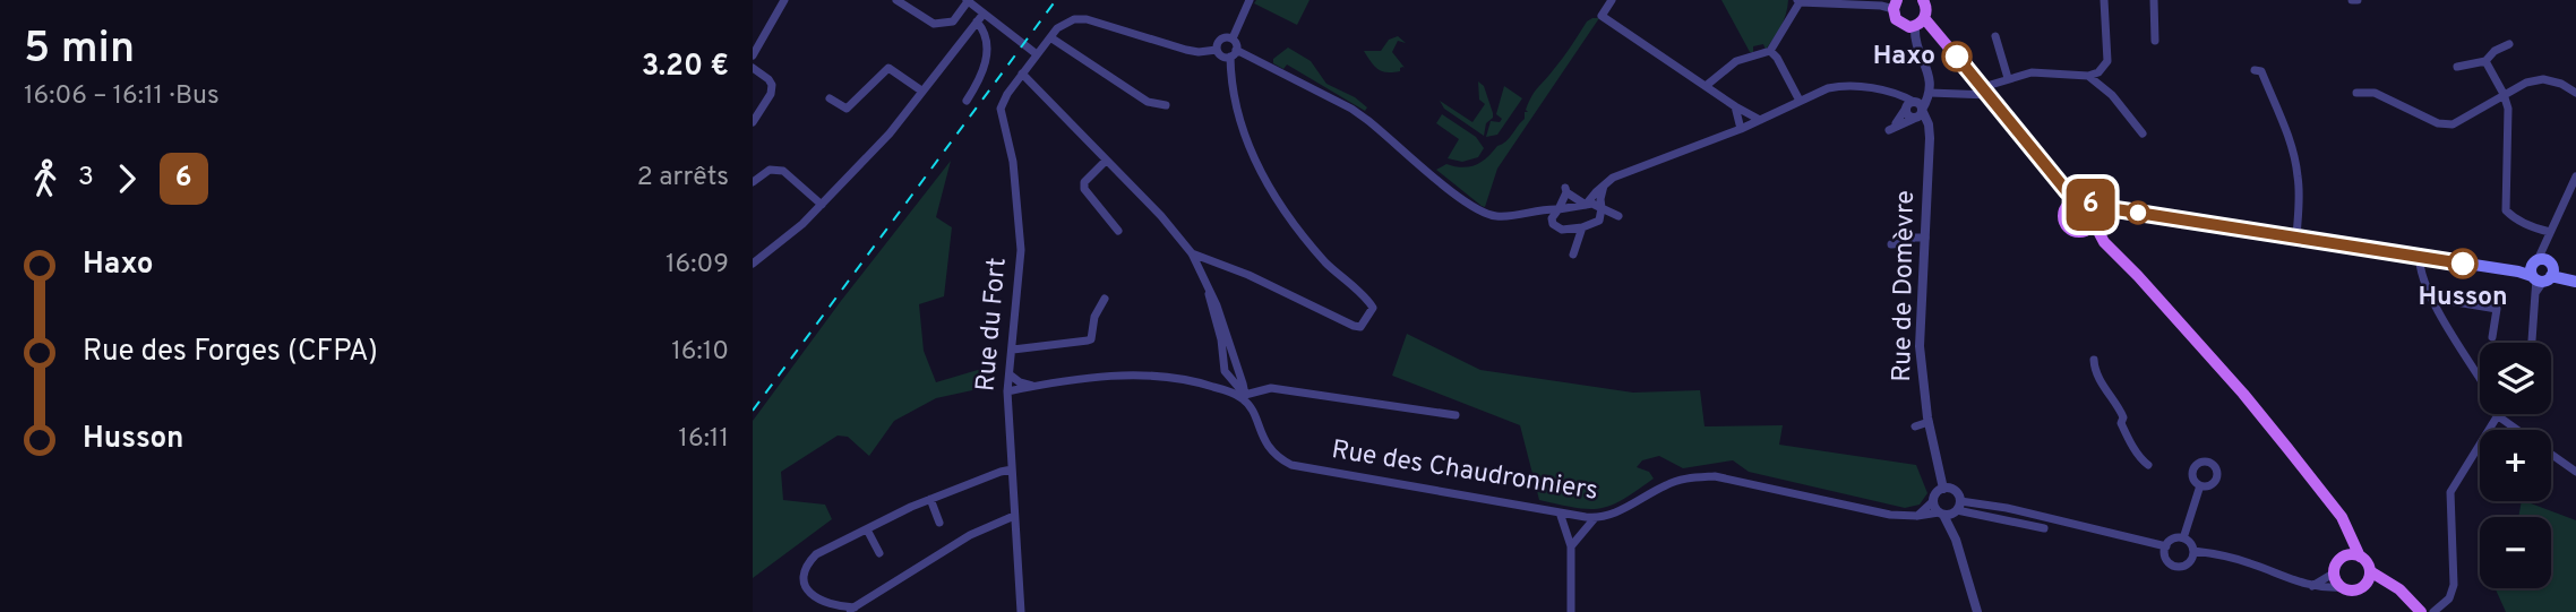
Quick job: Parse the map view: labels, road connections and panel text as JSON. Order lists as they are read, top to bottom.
{
  "streets": {
    "street": ["Rue de Domèvre", "Rue du Fort", "Rue des Chaudronniers"]
  },
  "crossings": [
    ["Rue de Domèvre", "Rue des Chaudronniers"]
  ],
  "places": ["Haxo", "Husson"],
  "lines": ["bus line 6"],
  "page": {
    "heading": ["5 min", "16:06 – 16:11 · Bus", "3.20 €"],
    "on_map": "6",
    "legs": ["3", "6", "2 arrêts"],
    "list": [
      {
        "name": "Haxo",
        "value": "16:09"
      },
      {
        "name": "Rue des Forges (CFPA)",
        "value": "16:10"
      },
      {
        "name": "Husson",
        "value": "16:11"
      }
    ],
    "map_buttons": ["+", "−"]
  }
}
